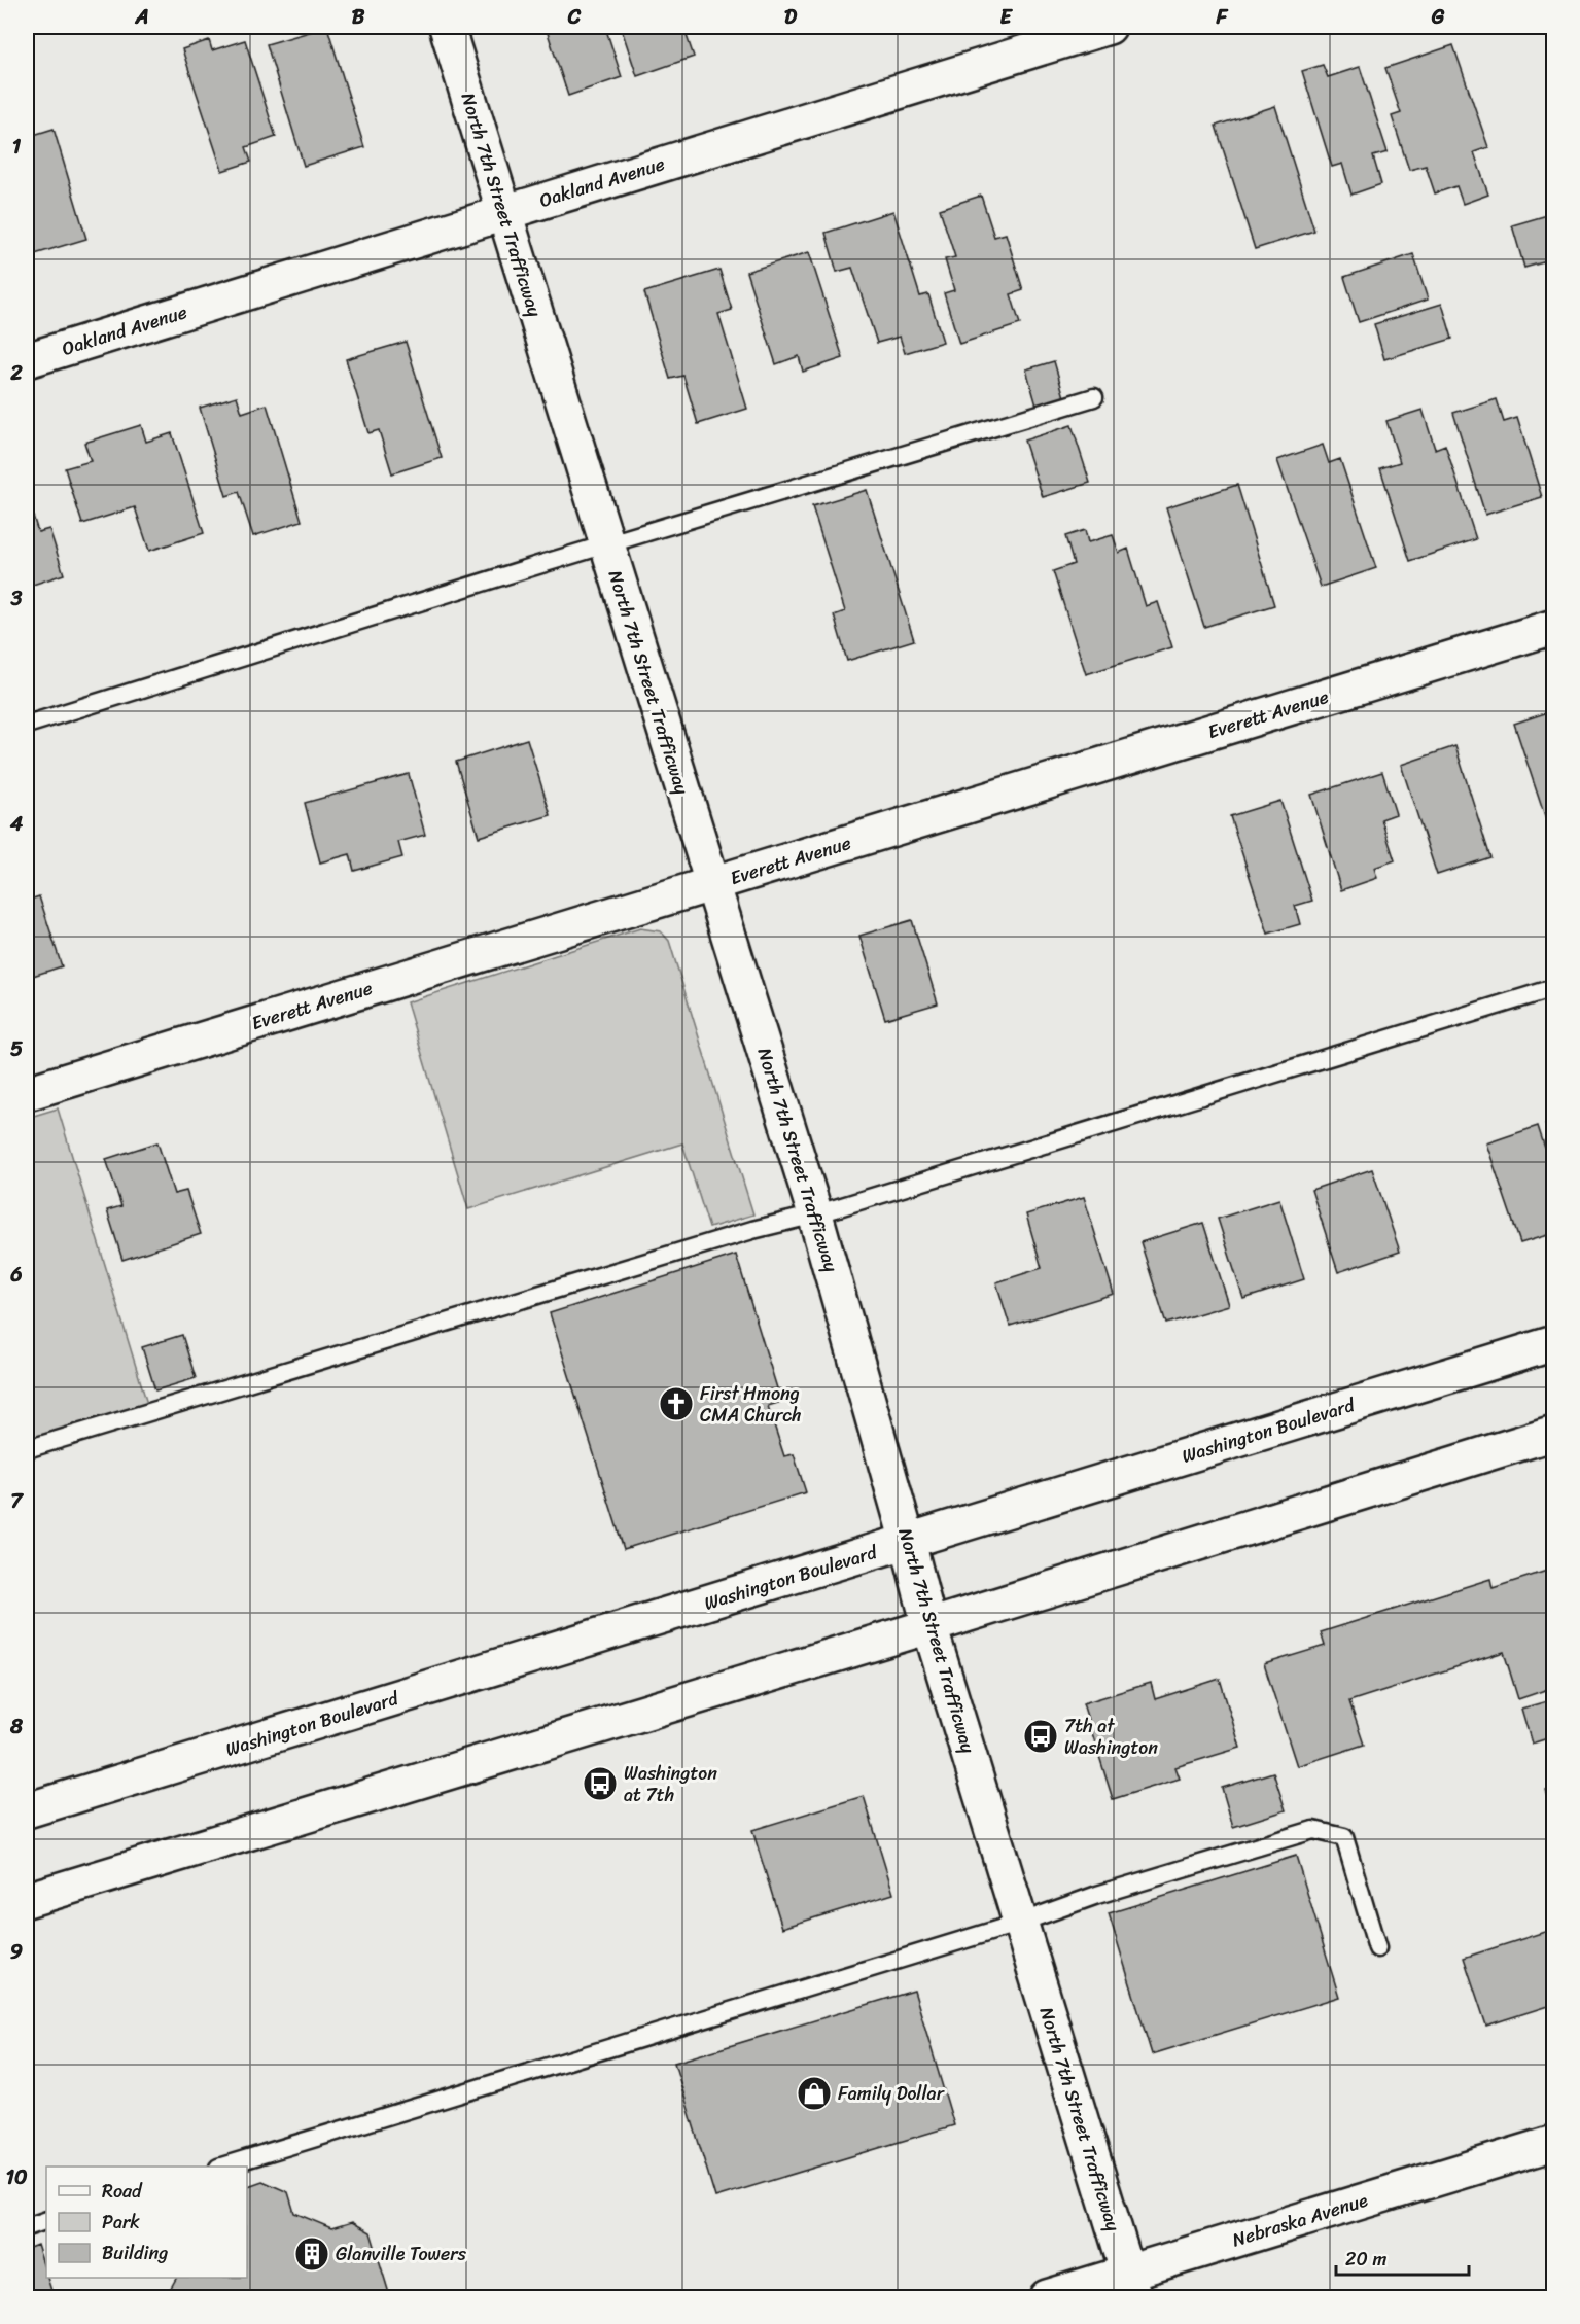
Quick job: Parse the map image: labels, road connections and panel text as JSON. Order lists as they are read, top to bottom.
{
  "streets": {
    "main road": [
      "Oakland Avenue",
      "North 7th Street Trafficway",
      "Everett Avenue",
      "Washington Boulevard",
      "Nebraska Avenue"
    ]
  },
  "crossings": [
    ["Oakland Avenue", "North 7th Street Trafficway"],
    ["North 7th Street Trafficway", "Everett Avenue"],
    ["North 7th Street Trafficway", "Washington Boulevard"],
    ["North 7th Street Trafficway", "Nebraska Avenue"]
  ],
  "places": {
    "church": ["First Hmong CMA Church"],
    "bus stop": ["7th at Washington", "Washington at 7th"],
    "shop": ["Family Dollar"],
    "building": ["Glanville Towers"]
  },
  "legend": ["Road", "Park", "Building"],
  "scale_bar": "20 m",
  "grid": {
    "columns": [
      "A",
      "B",
      "C",
      "D",
      "E",
      "F",
      "G"
    ],
    "rows": [
      "1",
      "2",
      "3",
      "4",
      "5",
      "6",
      "7",
      "8",
      "9",
      "10"
    ]
  }
}
